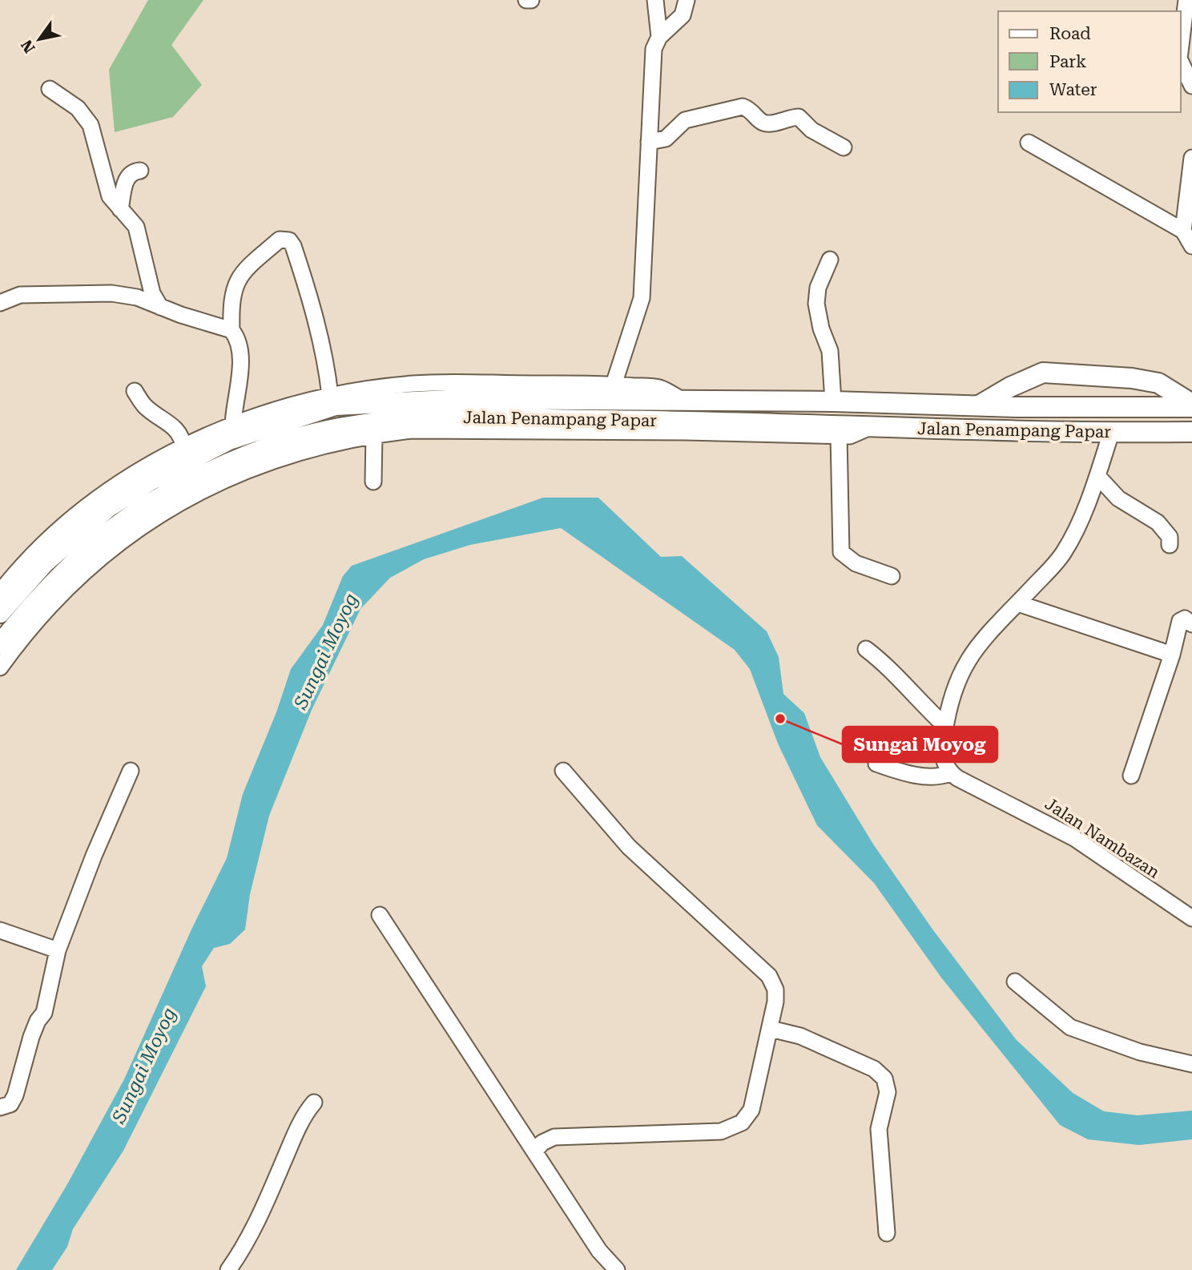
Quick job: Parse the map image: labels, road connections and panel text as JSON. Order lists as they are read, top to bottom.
{
  "streets": {
    "main road": ["Jalan Penampang Papar"],
    "street": ["Jalan Nambazan"]
  },
  "water": ["Sungai Moyog"],
  "places": ["Sungai Moyog"],
  "legend": ["Road", "Park", "Water"],
  "north": "bottom left"
}
